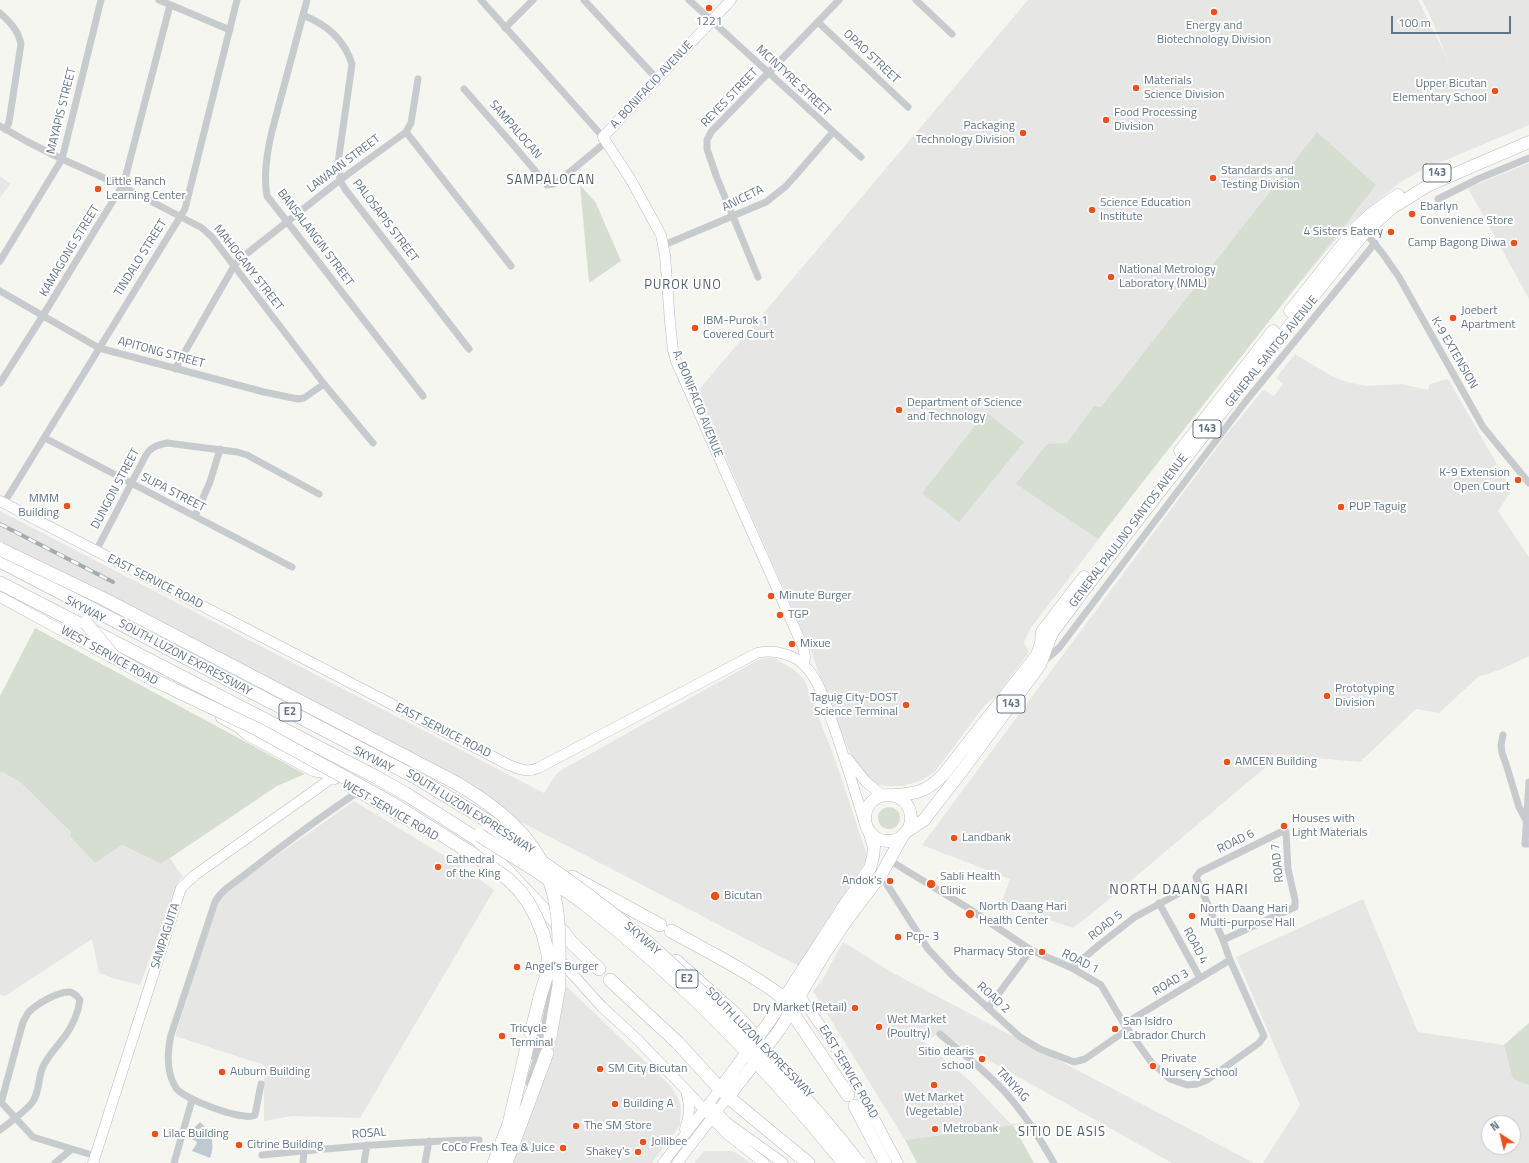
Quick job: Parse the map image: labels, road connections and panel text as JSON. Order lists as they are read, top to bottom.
{
  "streets": {
    "highway": ["SKYWAY", "SOUTH LUZON EXPRESSWAY", "E2"],
    "main road": [
      "A. BONIFACIO AVENUE",
      "143",
      "GENERAL PAULINO SANTOS AVENUE",
      "EAST SERVICE ROAD",
      "WEST SERVICE ROAD",
      "SAMPAGUITA"
    ],
    "street": [
      "OPAO STREET",
      "MCINTYRE STREET",
      "REYES STREET",
      "MAYAPIS STREET",
      "SAMPALOCAN",
      "LAWAAN STREET",
      "ANICETA",
      "PALOSAPIS STREET",
      "BANSALANGIN STREET",
      "KAMAGONG STREET",
      "TINDALO STREET",
      "MAHOGANY STREET",
      "GENERAL SANTOS AVENUE",
      "APITONG STREET",
      "K-9 EXTENSION",
      "DUNGON STREET",
      "SUPA STREET",
      "ROAD 6",
      "ROAD 7",
      "ROAD 5",
      "ROAD 4",
      "ROAD 1",
      "ROAD 3",
      "ROAD 2",
      "TANYAG",
      "ROSAL"
    ]
  },
  "crossings": [
    ["OPAO STREET", "REYES STREET"],
    ["MCINTYRE STREET", "A. BONIFACIO AVENUE"],
    ["MCINTYRE STREET", "REYES STREET"],
    ["MCINTYRE STREET", "ANICETA"],
    ["A. BONIFACIO AVENUE", "SAMPALOCAN"],
    ["A. BONIFACIO AVENUE", "ANICETA"],
    ["A. BONIFACIO AVENUE", "EAST SERVICE ROAD"],
    ["REYES STREET", "ANICETA"],
    ["MAYAPIS STREET", "MAHOGANY STREET"],
    ["LAWAAN STREET", "PALOSAPIS STREET"],
    ["LAWAAN STREET", "BANSALANGIN STREET"],
    ["LAWAAN STREET", "MAHOGANY STREET"],
    ["LAWAAN STREET", "APITONG STREET"],
    ["143", "GENERAL PAULINO SANTOS AVENUE"],
    ["143", "EAST SERVICE ROAD"],
    ["PALOSAPIS STREET", "BANSALANGIN STREET"],
    ["KAMAGONG STREET", "MAHOGANY STREET"],
    ["KAMAGONG STREET", "APITONG STREET"],
    ["TINDALO STREET", "MAHOGANY STREET"],
    ["TINDALO STREET", "APITONG STREET"],
    ["TINDALO STREET", "SUPA STREET"],
    ["TINDALO STREET", "EAST SERVICE ROAD"],
    ["MAHOGANY STREET", "APITONG STREET"],
    ["GENERAL SANTOS AVENUE", "K-9 EXTENSION"],
    ["GENERAL SANTOS AVENUE", "GENERAL PAULINO SANTOS AVENUE"],
    ["K-9 EXTENSION", "GENERAL PAULINO SANTOS AVENUE"],
    ["DUNGON STREET", "SUPA STREET"],
    ["DUNGON STREET", "EAST SERVICE ROAD"],
    ["GENERAL PAULINO SANTOS AVENUE", "EAST SERVICE ROAD"],
    ["GENERAL PAULINO SANTOS AVENUE", "ROAD 1"],
    ["GENERAL PAULINO SANTOS AVENUE", "ROAD 2"],
    ["WEST SERVICE ROAD", "SAMPAGUITA"],
    ["ROAD 6", "ROAD 7"],
    ["ROAD 6", "ROAD 5"],
    ["ROAD 6", "ROAD 1"],
    ["ROAD 7", "ROAD 1"],
    ["ROAD 5", "ROAD 4"],
    ["ROAD 5", "ROAD 1"],
    ["ROAD 4", "ROAD 3"],
    ["ROAD 1", "ROAD 3"],
    ["ROAD 1", "ROAD 2"],
    ["ROAD 3", "ROAD 2"]
  ],
  "districts": [
    "SAMPALOCAN",
    "PUROK UNO",
    "NORTH DAANG HARI",
    "SITIO DE ASIS"
  ],
  "places": [
    "1221",
    "Energy and Biotechnology Division",
    "Materials Science Division",
    "Upper Bicutan Elementary School",
    "Food Processing Division",
    "Packaging Technology Division",
    "Standards and Testing Division",
    "Little Ranch Learning Center",
    "Science Education Institute",
    "Ebarlyn Convenience Store",
    "4 Sisters Eatery",
    "Camp Bagong Diwa",
    "National Metrology Laboratory (NML)",
    "Joebert Apartment",
    "IBM-Purok 1 Covered Court",
    "Department of Science and Technology",
    "K-9 Extension Open Court",
    "MMM Building",
    "PUP Taguig",
    "Minute Burger",
    "TGP",
    "Mixue",
    "Prototyping Division",
    "Taguig City-DOST Science Terminal",
    "AMCEN Building",
    "Houses with Light Materials",
    "Landbank",
    "Cathedral of the King",
    "Andok's",
    "Sabli Health Clinic",
    "Bicutan",
    "North Daang Hari Health Center",
    "North Daang Hari Multi-purpose Hall",
    "Pcp- 3",
    "Pharmacy Store",
    "Angel's Burger",
    "Dry Market (Retail)",
    "Wet Market (Poultry)",
    "San Isidro Labrador Church",
    "Tricycle Terminal",
    "Sitio dearis school",
    "Private Nursery School",
    "SM City Bicutan",
    "Auburn Building",
    "Wet Market (Vegetable)",
    "Building A",
    "The SM Store",
    "Metrobank",
    "Lilac Building",
    "Jollibee",
    "Citrine Building",
    "CoCo Fresh Tea & Juice",
    "Shakey's"
  ],
  "scale_bar": "100 m",
  "north": "top left"
}
